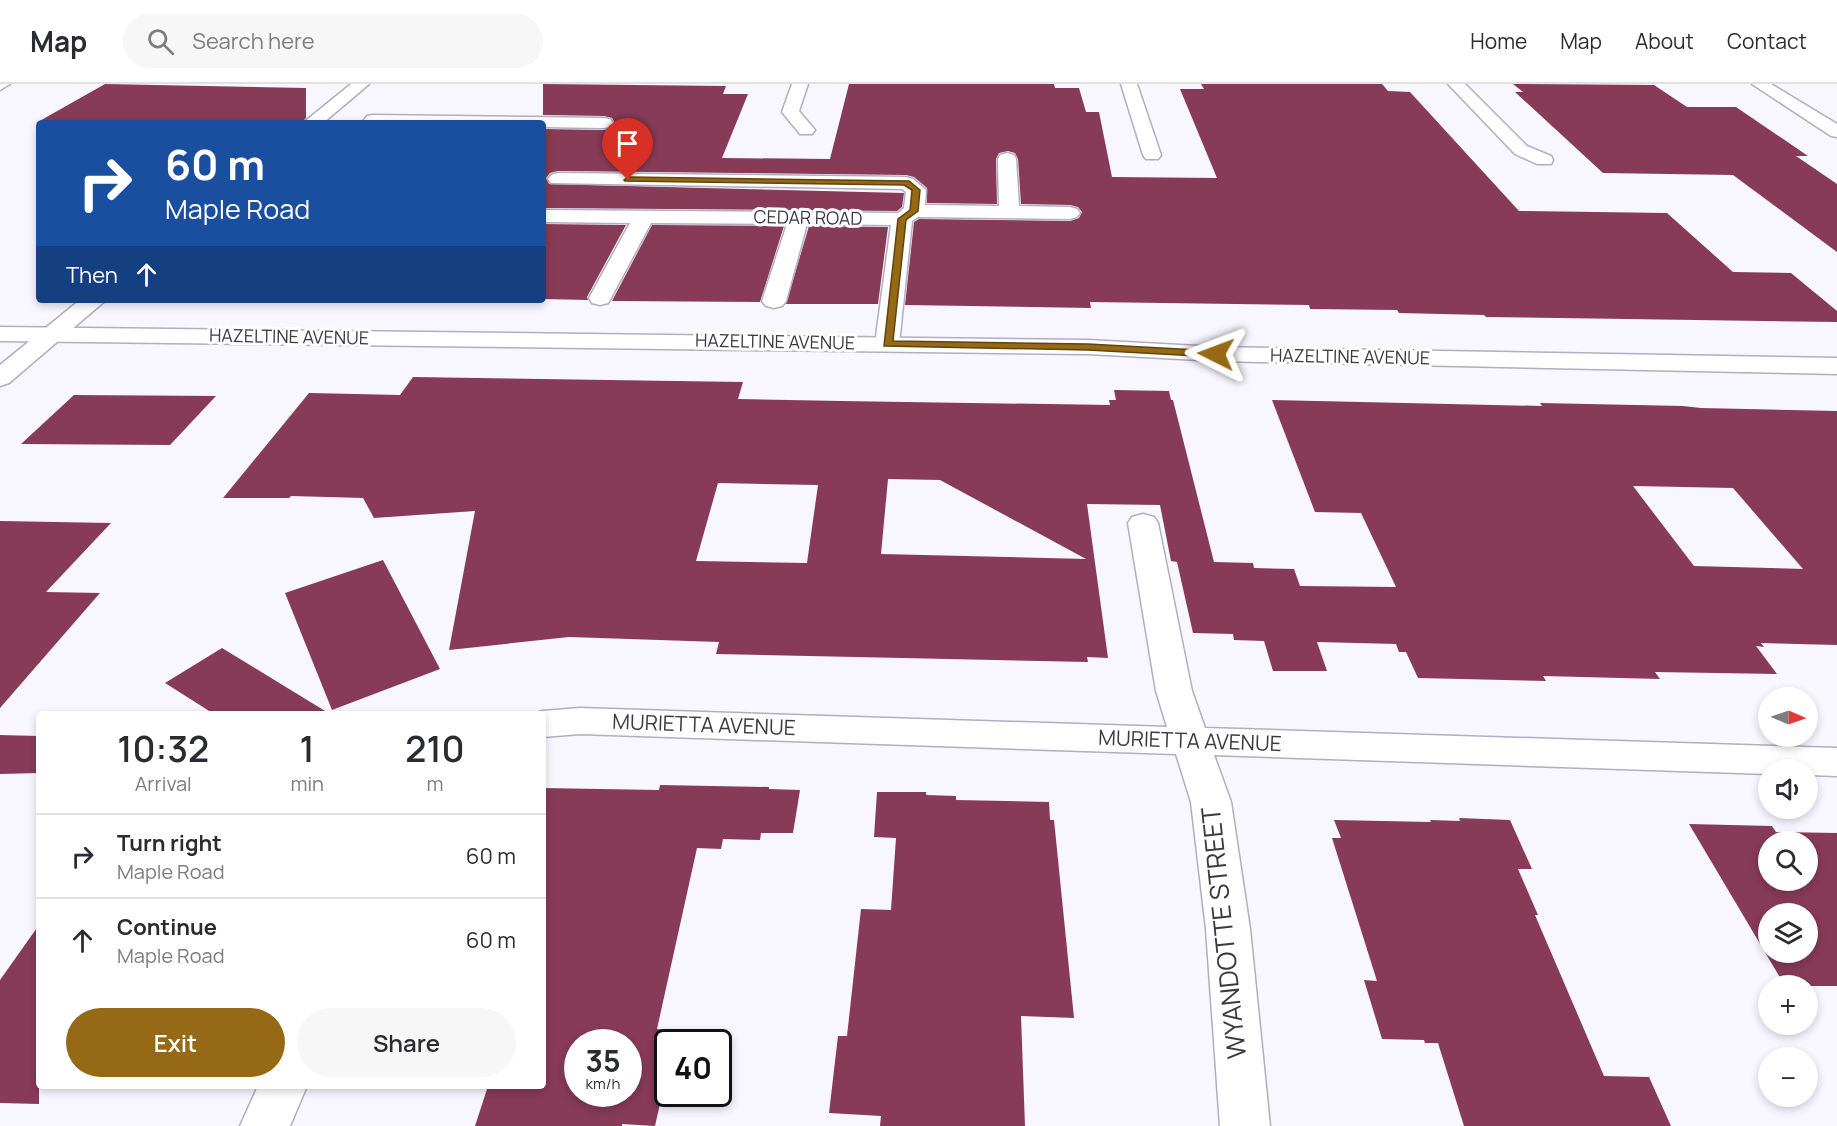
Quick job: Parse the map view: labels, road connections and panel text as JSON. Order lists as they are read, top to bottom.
{
  "streets": {
    "street": [
      "CEDAR ROAD",
      "HAZELTINE AVENUE",
      "MURIETTA AVENUE",
      "WYANDOTTE STREET"
    ]
  },
  "crossings": [
    ["MURIETTA AVENUE", "WYANDOTTE STREET"]
  ],
  "north": "right",
  "page": {
    "header": "Map",
    "search": "Search here",
    "nav": [
      "Home",
      "Map",
      "About",
      "Contact"
    ],
    "turn": ["60 m", "Maple Road"],
    "then": "Then",
    "map_buttons": ["+", "−"],
    "eta": [
      "10:32",
      "Arrival",
      "1",
      "min",
      "210",
      "m"
    ],
    "list": [
      {
        "name": "Turn right",
        "note": "Maple Road",
        "value": "60 m"
      },
      {
        "name": "Continue",
        "note": "Maple Road",
        "value": "60 m"
      }
    ],
    "buttons": ["Exit", "Share"],
    "speed": "35 km/h",
    "limit": "40"
  }
}
